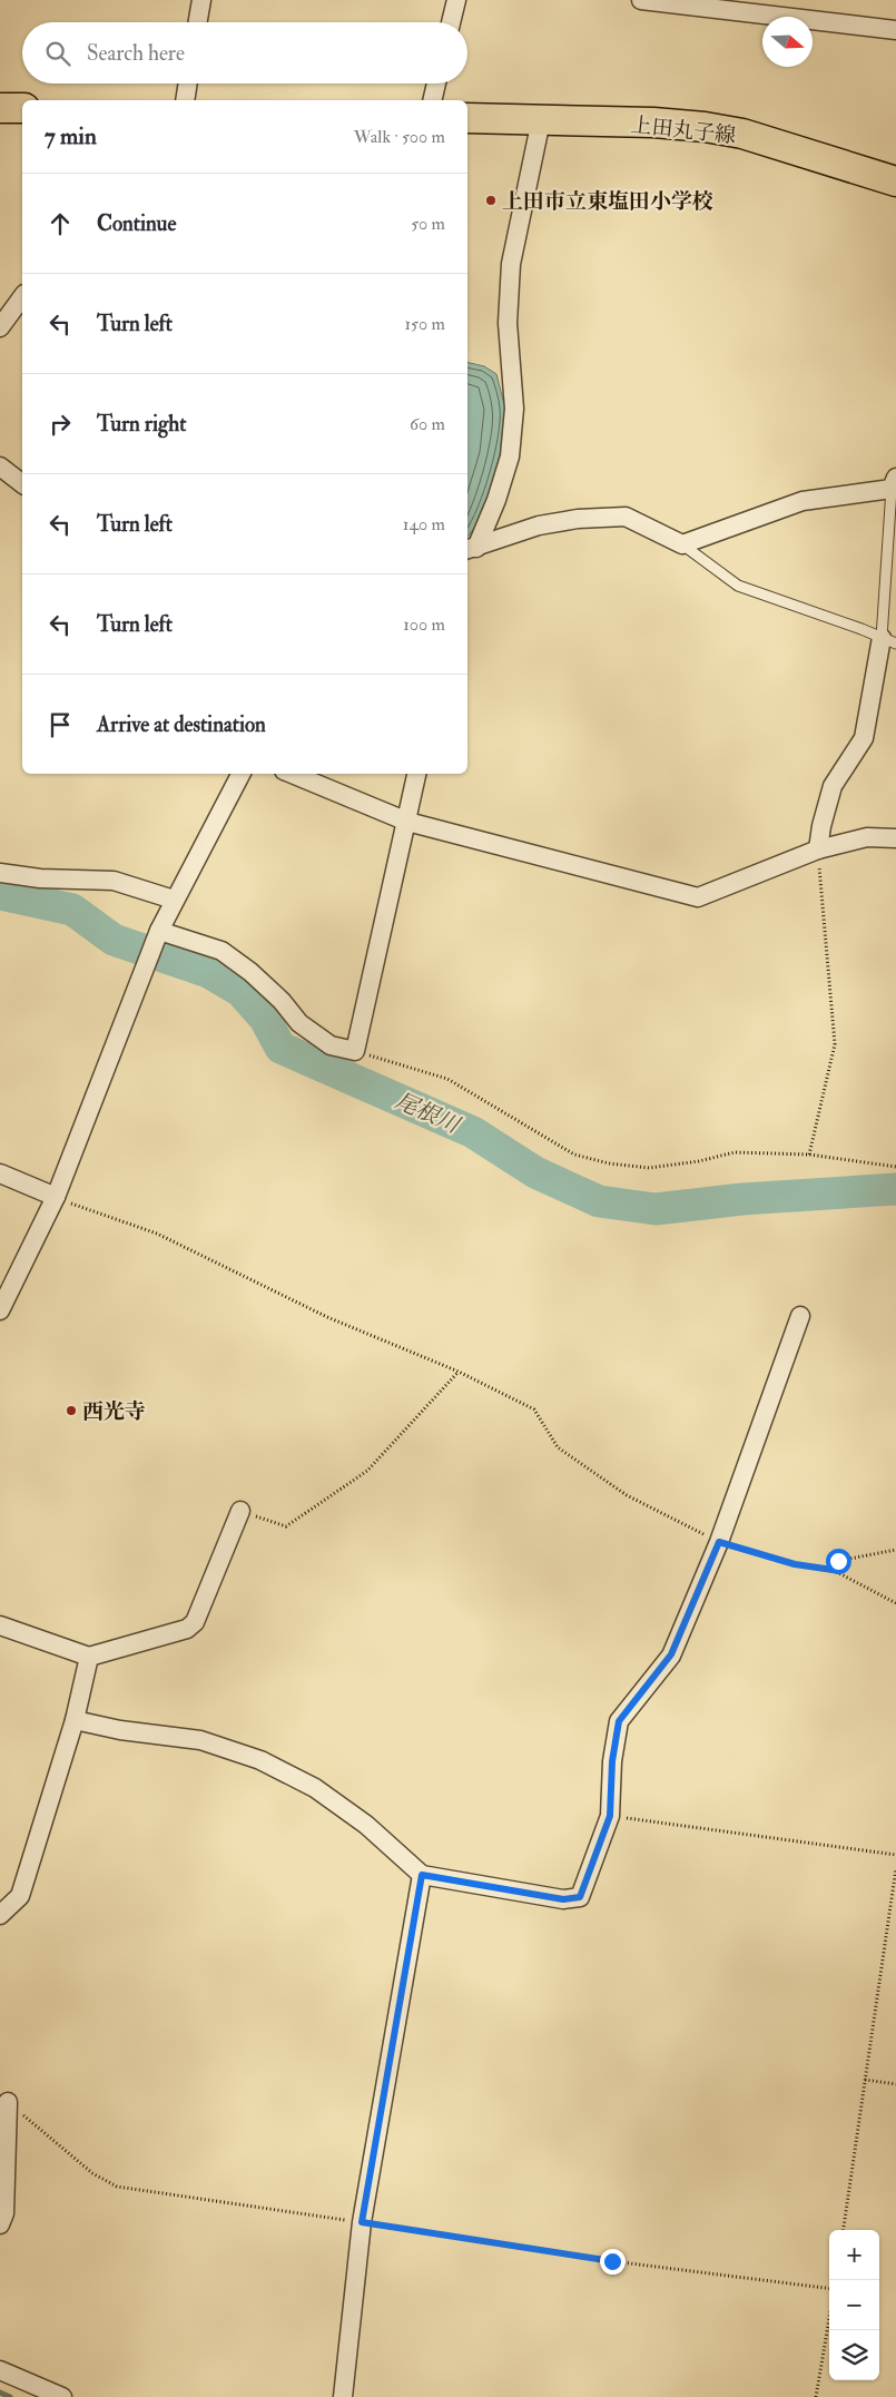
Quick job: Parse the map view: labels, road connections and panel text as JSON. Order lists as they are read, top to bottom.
{
  "streets": {
    "main road": ["上田丸子線"]
  },
  "water": ["尾根川"],
  "places": ["上田市立東塩田小学校", "西光寺"],
  "north": "right",
  "page": {
    "search": "Search here",
    "heading": ["7 min", "Walk · 500 m"],
    "list": [
      ["Continue", "50 m"],
      ["Turn left", "150 m"],
      ["Turn right", "60 m"],
      ["Turn left", "140 m"],
      ["Turn left", "100 m"],
      "Arrive at destination"
    ],
    "map_buttons": ["+", "−"]
  }
}
